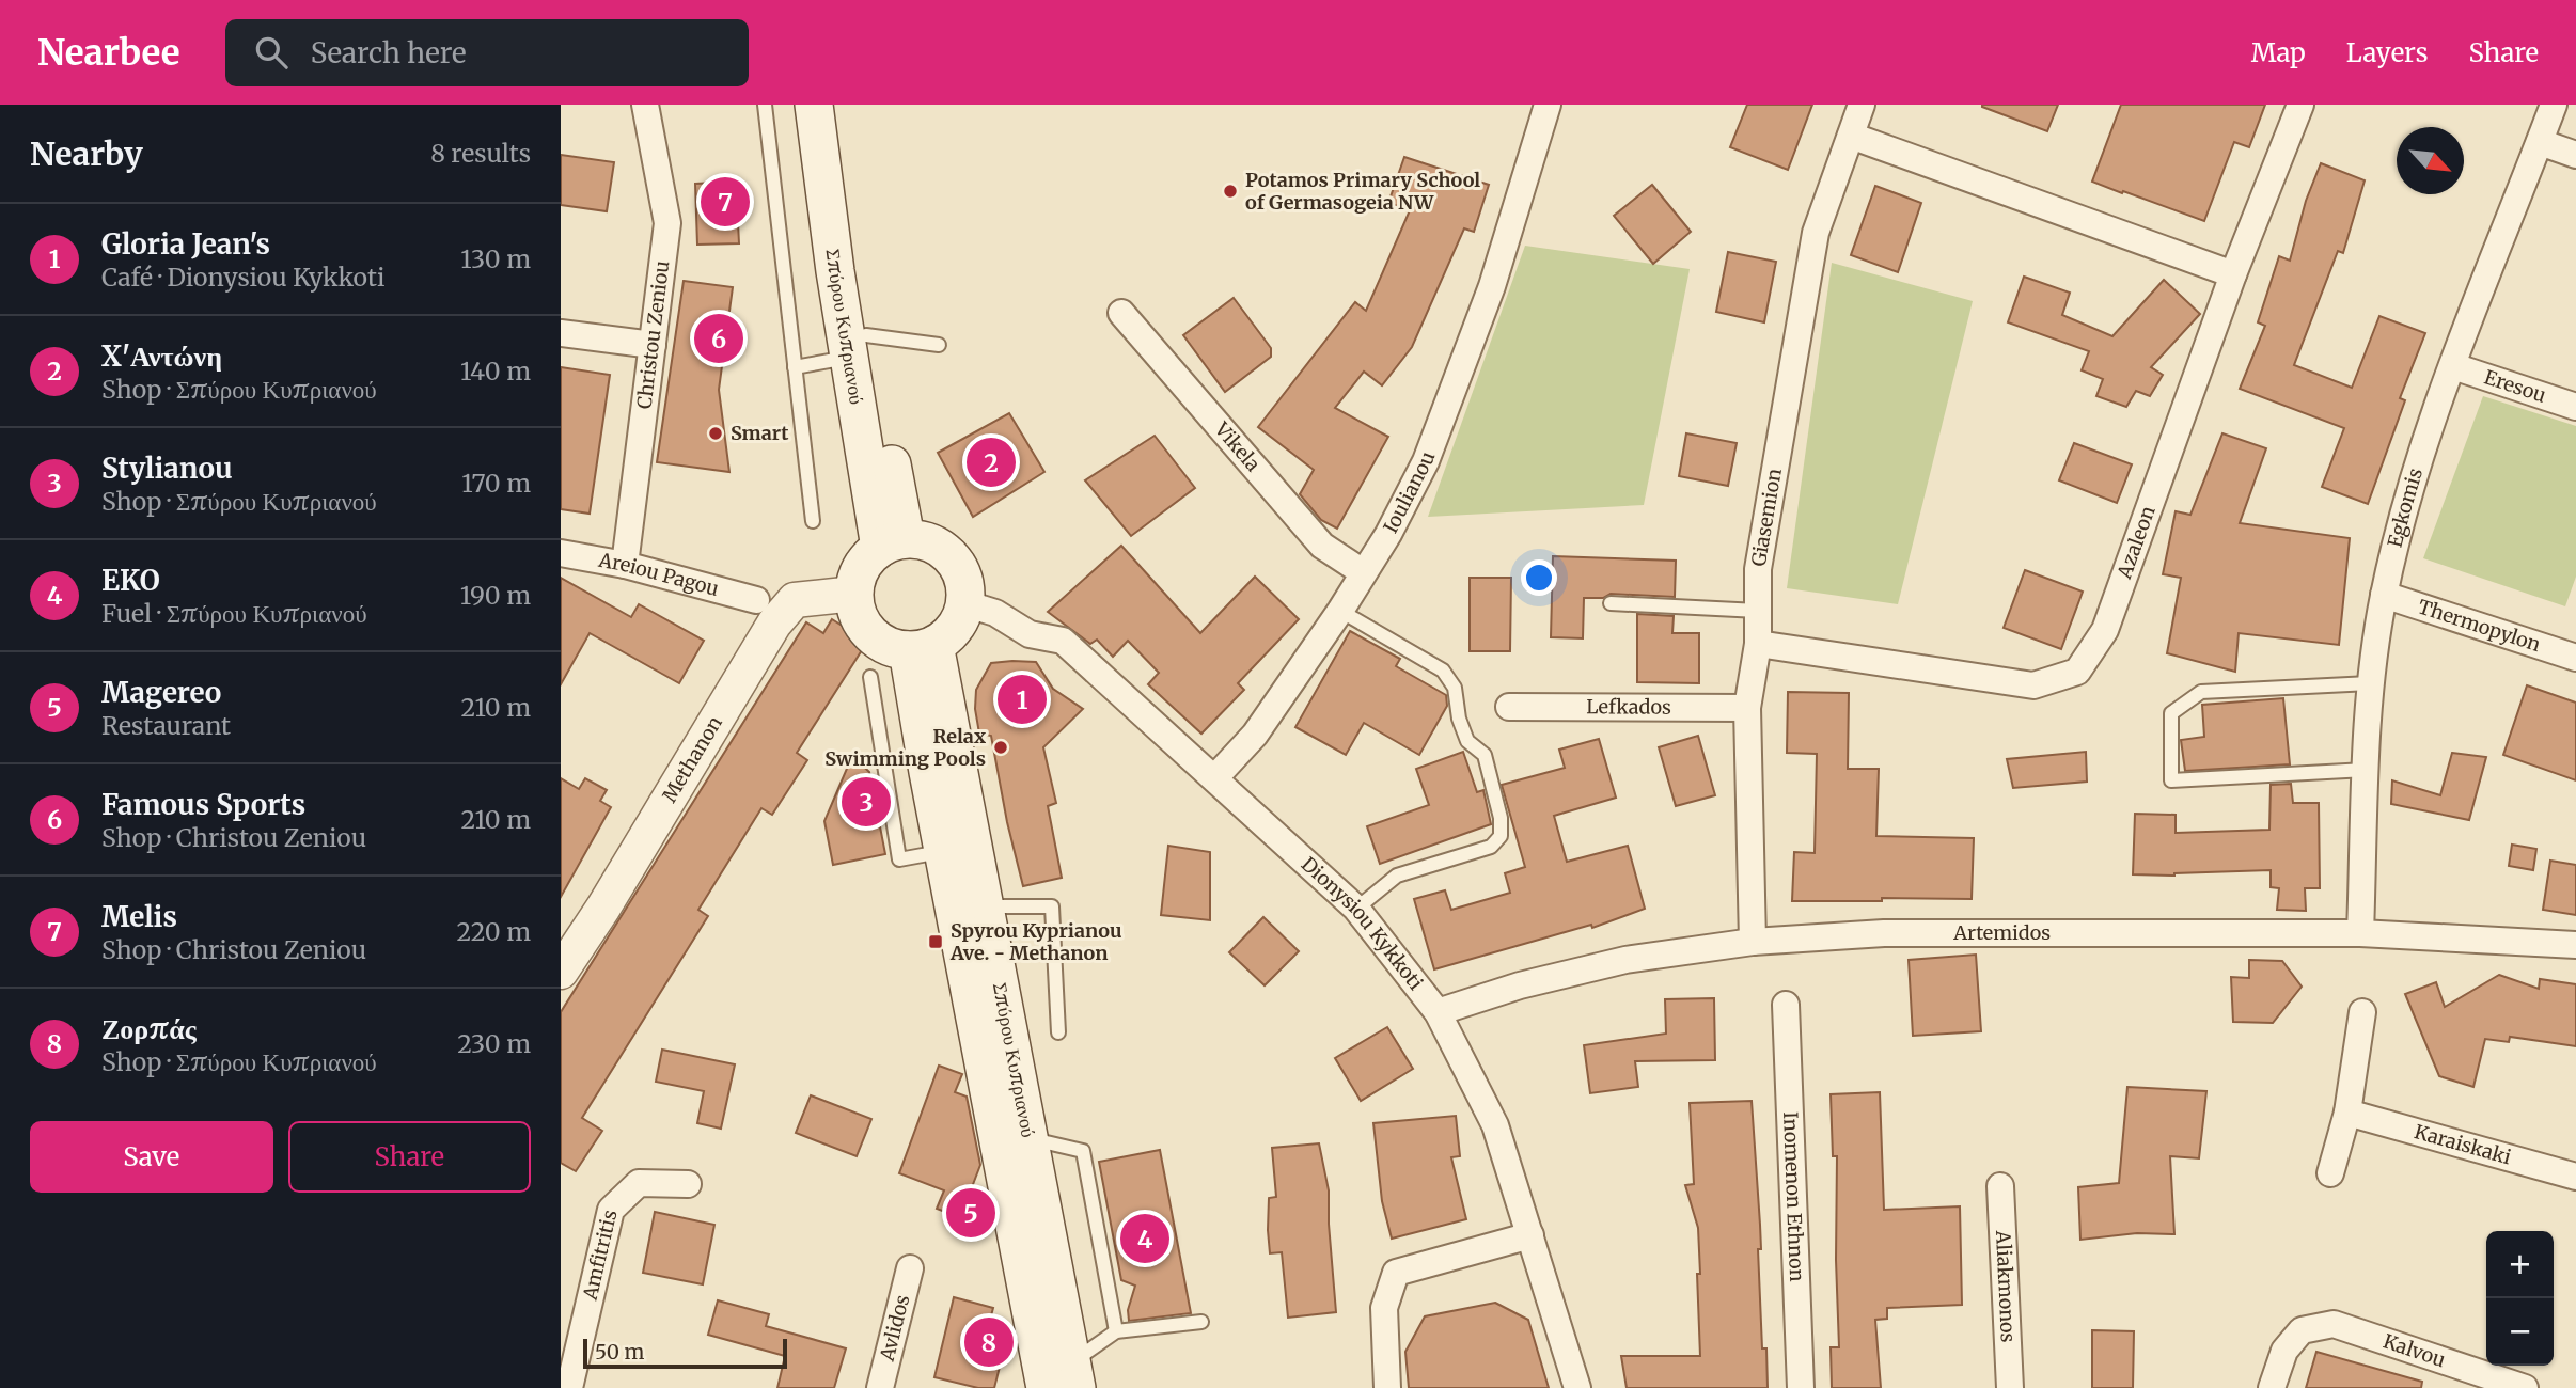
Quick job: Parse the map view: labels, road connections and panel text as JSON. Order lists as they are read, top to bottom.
{
  "streets": {
    "main road": ["Σπύρου Κυπριανού"],
    "street": [
      "Christou Zeniou",
      "Eresou",
      "Vikela",
      "Ioulianou",
      "Egkomis",
      "Giasemion",
      "Azaleon",
      "Areiou Pagou",
      "Thermopylon",
      "Lefkados",
      "Methanon",
      "Dionysiou Kykkoti",
      "Artemidos",
      "Karaiskaki",
      "Inomenon Ethnon",
      "Amfitritis",
      "Aliakmonos",
      "Avlidos",
      "Kalvou"
    ]
  },
  "crossings": [
    ["Σπύρου Κυπριανού", "Methanon"],
    ["Σπύρου Κυπριανού", "Dionysiou Kykkoti"],
    ["Christou Zeniou", "Areiou Pagou"],
    ["Eresou", "Egkomis"],
    ["Vikela", "Ioulianou"],
    ["Ioulianou", "Dionysiou Kykkoti"],
    ["Egkomis", "Thermopylon"],
    ["Egkomis", "Artemidos"],
    ["Giasemion", "Azaleon"],
    ["Giasemion", "Lefkados"],
    ["Giasemion", "Artemidos"],
    ["Methanon", "Dionysiou Kykkoti"],
    ["Dionysiou Kykkoti", "Artemidos"]
  ],
  "places": {
    "other": ["Potamos Primary School of Germasogeia NW", "Smart", "Relax Swimming Pools"],
    "transit": ["Spyrou Kyprianou Ave. - Methanon"]
  },
  "scale_bar": "50 m",
  "north": "bottom right",
  "page": {
    "header": "Nearbee",
    "search": "Search here",
    "nav": ["Map", "Layers", "Share"],
    "heading": ["Nearby", "8 results"],
    "pins": [
      "7",
      "6",
      "2",
      "1",
      "3",
      "5",
      "4",
      "8"
    ],
    "list": [
      {
        "mark": "1",
        "name": "Gloria Jean's",
        "note": "Café · Dionysiou Kykkoti",
        "value": "130 m"
      },
      {
        "mark": "2",
        "name": "Χ'Αντώνη",
        "note": "Shop · Σπύρου Κυπριανού",
        "value": "140 m"
      },
      {
        "mark": "3",
        "name": "Stylianou",
        "note": "Shop · Σπύρου Κυπριανού",
        "value": "170 m"
      },
      {
        "mark": "4",
        "name": "EKO",
        "note": "Fuel · Σπύρου Κυπριανού",
        "value": "190 m"
      },
      {
        "mark": "5",
        "name": "Magereo",
        "note": "Restaurant",
        "value": "210 m"
      },
      {
        "mark": "6",
        "name": "Famous Sports",
        "note": "Shop · Christou Zeniou",
        "value": "210 m"
      },
      {
        "mark": "7",
        "name": "Melis",
        "note": "Shop · Christou Zeniou",
        "value": "220 m"
      },
      {
        "mark": "8",
        "name": "Ζορπάς",
        "note": "Shop · Σπύρου Κυπριανού",
        "value": "230 m"
      }
    ],
    "buttons": ["Save", "Share"],
    "map_buttons": ["+", "−"],
    "scale": "50 m"
  }
}
